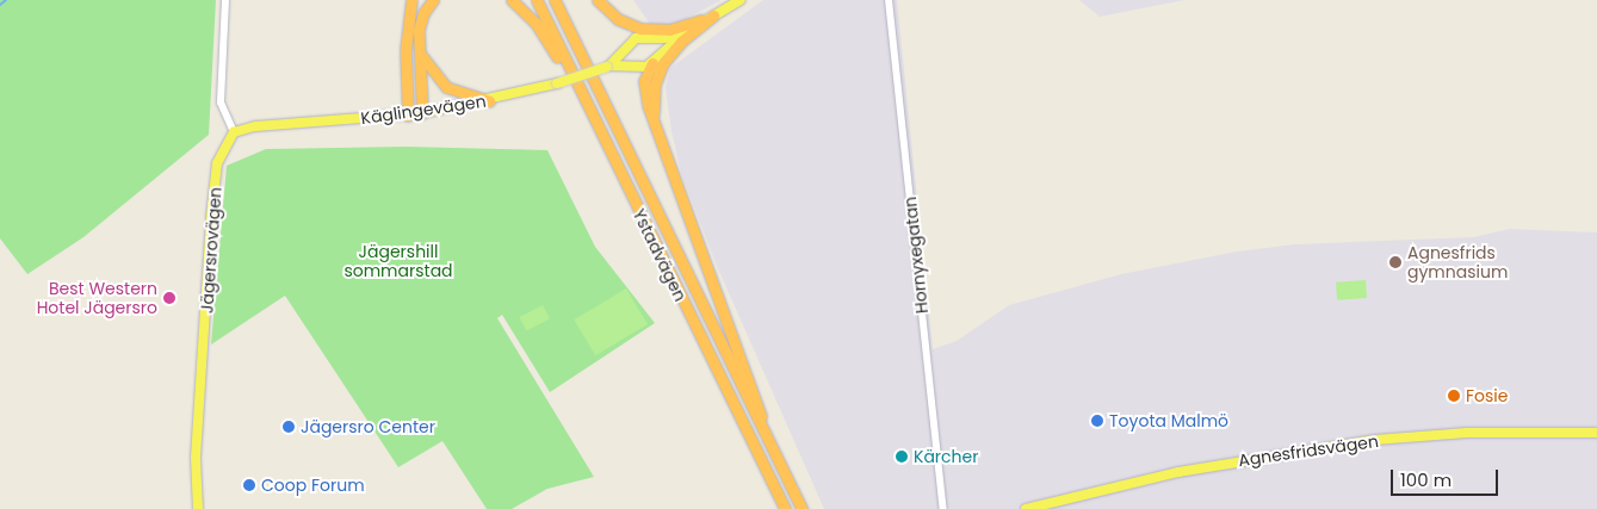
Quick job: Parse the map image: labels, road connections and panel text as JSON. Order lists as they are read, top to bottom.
{
  "streets": {
    "highway": ["Ystadvägen"],
    "main road": ["Käglingevägen", "Jägersrovägen", "Agnesfridsvägen"],
    "street": ["Hornyxegatan"]
  },
  "crossings": [
    ["Käglingevägen", "Jägersrovägen"]
  ],
  "parks": ["Jägershill sommarstad"],
  "places": [
    "Agnesfrids gymnasium",
    "Best Western Hotel Jägersro",
    "Fosie",
    "Toyota Malmö",
    "Jägersro Center",
    "Kärcher",
    "Coop Forum"
  ],
  "scale_bar": "100 m"
}
